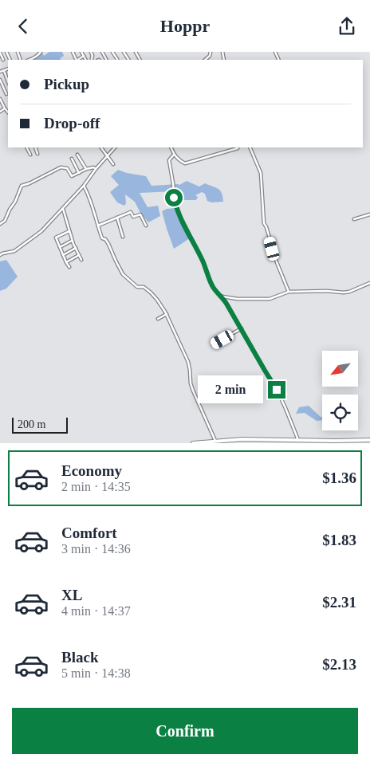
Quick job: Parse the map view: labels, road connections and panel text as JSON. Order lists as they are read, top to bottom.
{
  "scale_bar": "200 m",
  "north": "bottom left",
  "page": {
    "header": "Hoppr",
    "banner": ["Pickup", "Drop-off"],
    "bubble": "2 min",
    "scale": "200 m",
    "list": [
      {
        "name": "Economy",
        "note": "2 min · 14:35",
        "value": "$1.36"
      },
      {
        "name": "Comfort",
        "note": "3 min · 14:36",
        "value": "$1.83"
      },
      {
        "name": "XL",
        "note": "4 min · 14:37",
        "value": "$2.31"
      },
      {
        "name": "Black",
        "note": "5 min · 14:38",
        "value": "$2.13"
      }
    ],
    "buttons": "Confirm"
  }
}
